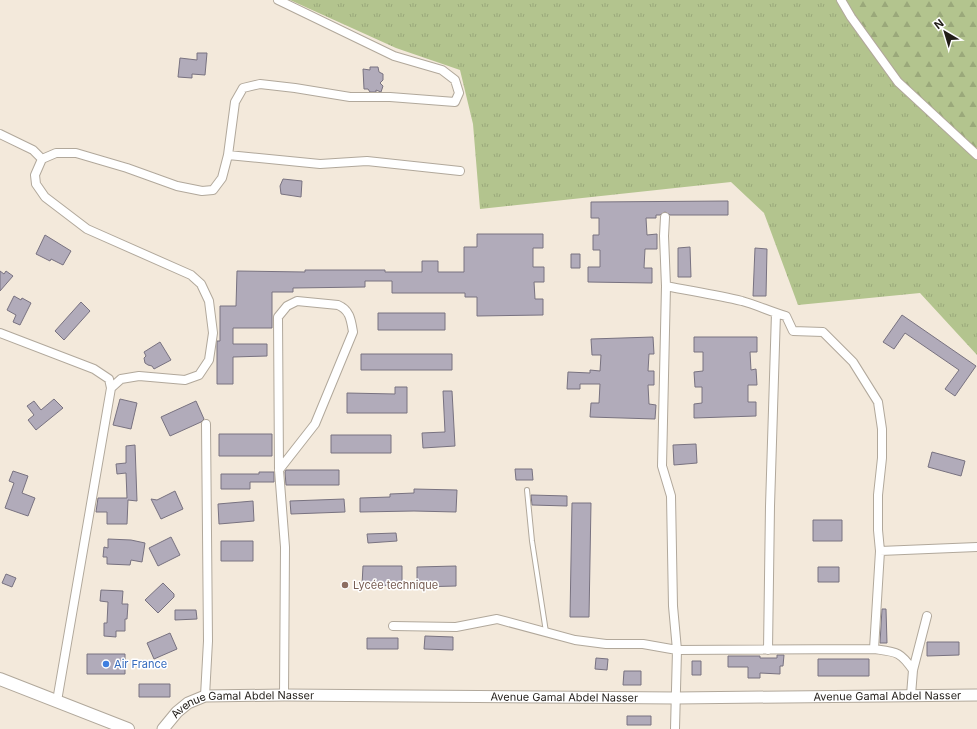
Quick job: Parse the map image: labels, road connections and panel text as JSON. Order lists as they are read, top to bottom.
{
  "streets": {
    "street": ["Avenue Gamal Abdel Nasser"]
  },
  "places": ["Lycée technique", "Air France"],
  "north": "top left"
}
